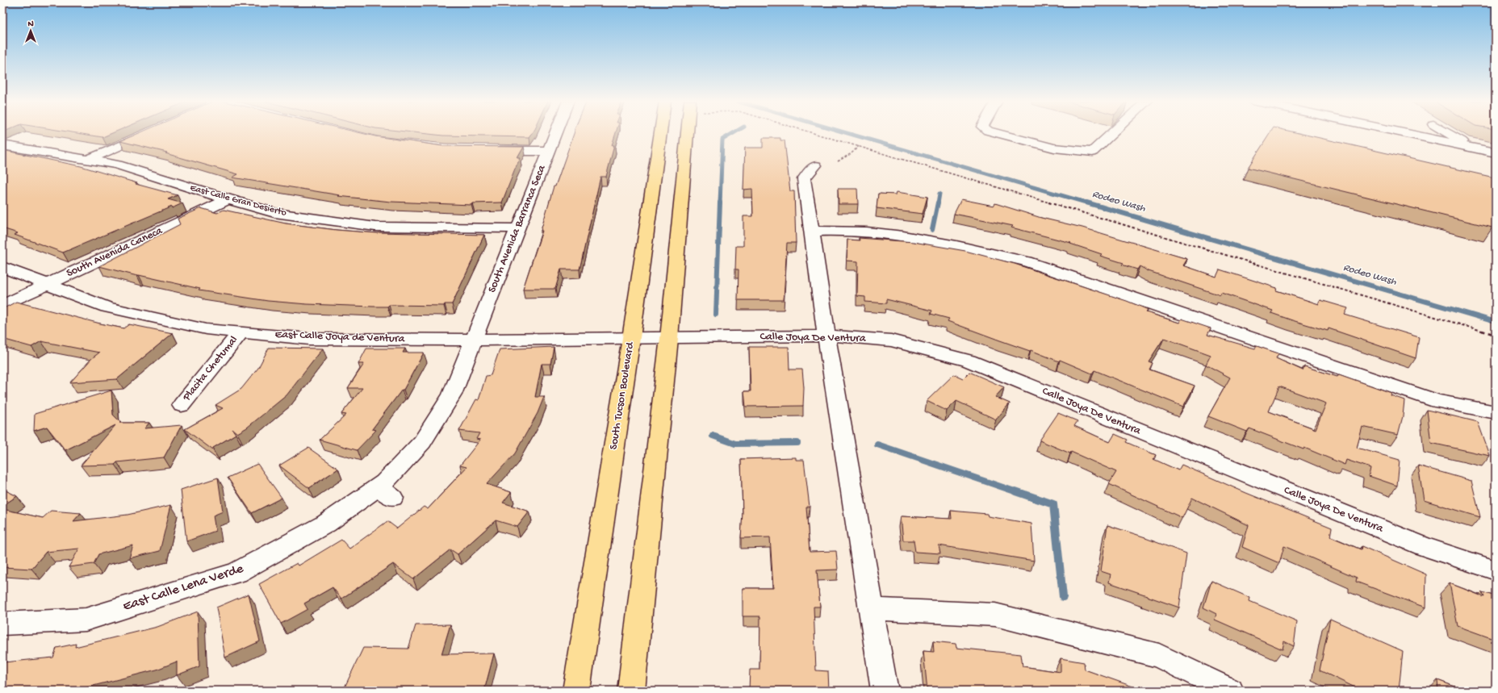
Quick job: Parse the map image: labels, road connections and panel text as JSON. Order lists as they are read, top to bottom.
{
  "streets": {
    "main road": ["South Tucson Boulevard"],
    "street": [
      "East Calle Gran Desierto",
      "South Avenida Barranca Seca",
      "South Avenida Caneca",
      "East Calle Joya de Ventura",
      "Calle Joya De Ventura",
      "Placita Chetumal",
      "East Calle Lena Verde"
    ]
  },
  "crossings": [
    ["East Calle Gran Desierto", "South Avenida Barranca Seca"],
    ["East Calle Gran Desierto", "South Avenida Caneca"],
    ["South Avenida Barranca Seca", "East Calle Joya de Ventura"],
    ["South Avenida Barranca Seca", "East Calle Lena Verde"],
    ["South Avenida Caneca", "East Calle Joya de Ventura"],
    ["East Calle Joya de Ventura", "Calle Joya De Ventura"],
    ["East Calle Joya de Ventura", "Placita Chetumal"],
    ["East Calle Joya de Ventura", "South Tucson Boulevard"],
    ["East Calle Joya de Ventura", "East Calle Lena Verde"]
  ],
  "water": ["Rodeo Wash"],
  "north": "top"
}
